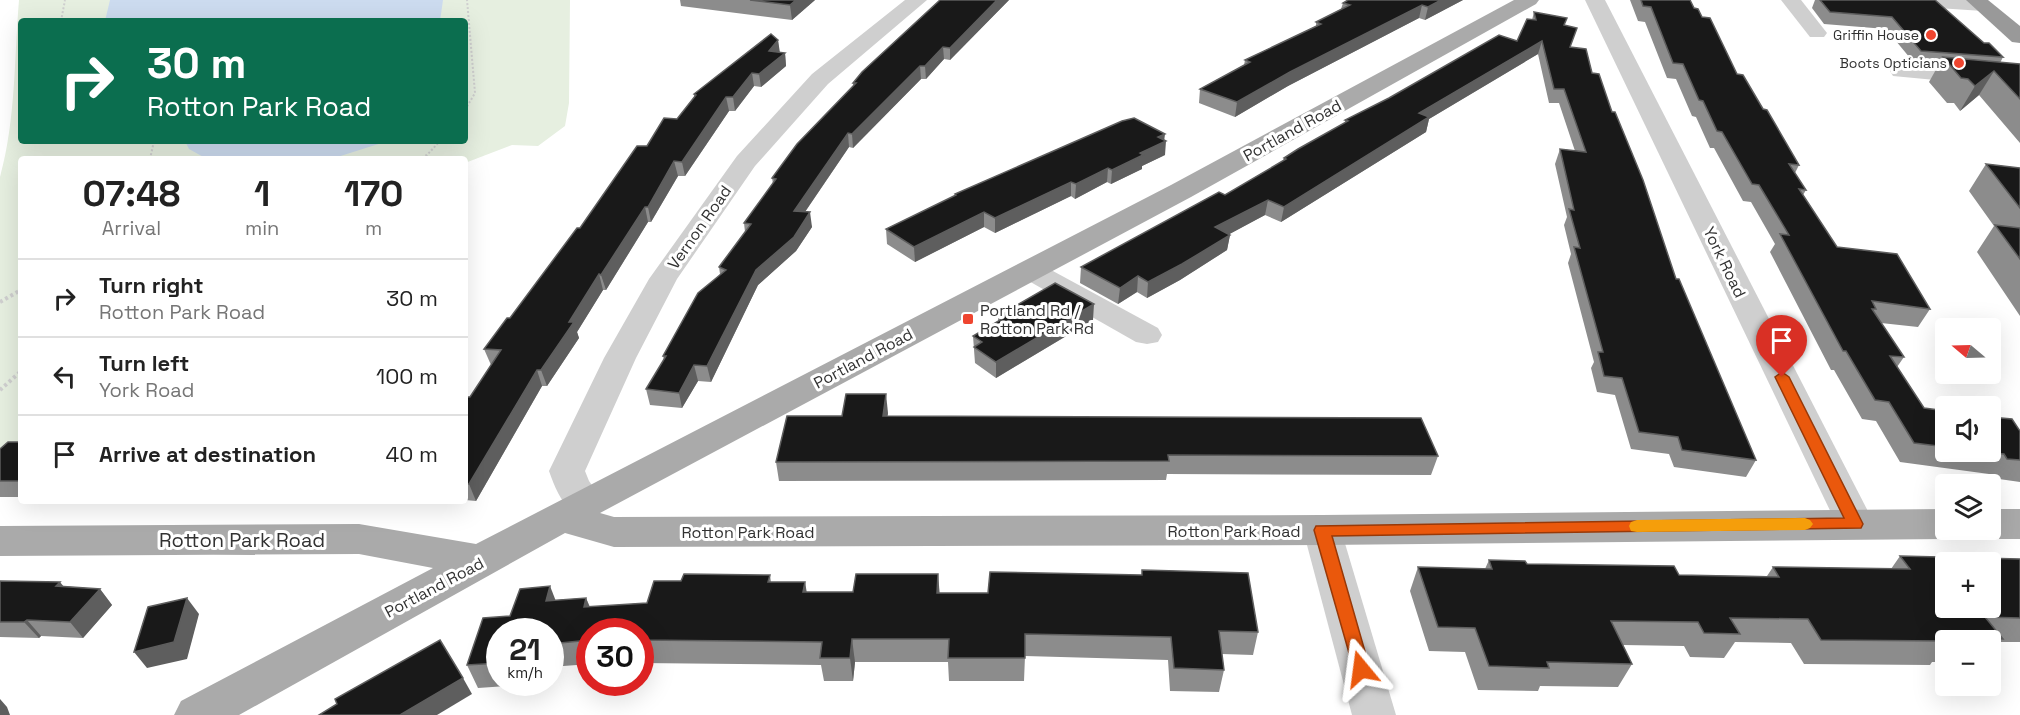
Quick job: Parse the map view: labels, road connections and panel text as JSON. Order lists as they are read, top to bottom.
{
  "streets": {
    "main road": ["Portland Road", "Rotton Park Road"],
    "street": ["Vernon Road", "York Road"]
  },
  "crossings": [
    ["Portland Road", "Vernon Road"],
    ["Portland Road", "Rotton Park Road"],
    ["Vernon Road", "Rotton Park Road"],
    ["York Road", "Rotton Park Road"]
  ],
  "places": {
    "other": ["Griffin House", "Boots Opticians"],
    "transit": ["Portland Rd / Rotton Park Rd"]
  },
  "north": "left",
  "page": {
    "turn": ["30 m", "Rotton Park Road"],
    "eta": [
      "07:48",
      "Arrival",
      "1",
      "min",
      "170",
      "m"
    ],
    "list": [
      {
        "name": "Turn right",
        "note": "Rotton Park Road",
        "value": "30 m"
      },
      {
        "name": "Turn left",
        "note": "York Road",
        "value": "100 m"
      },
      {
        "name": "Arrive at destination",
        "value": "40 m"
      }
    ],
    "map_buttons": ["+", "−"],
    "speed": "21 km/h",
    "limit": "30"
  }
}
